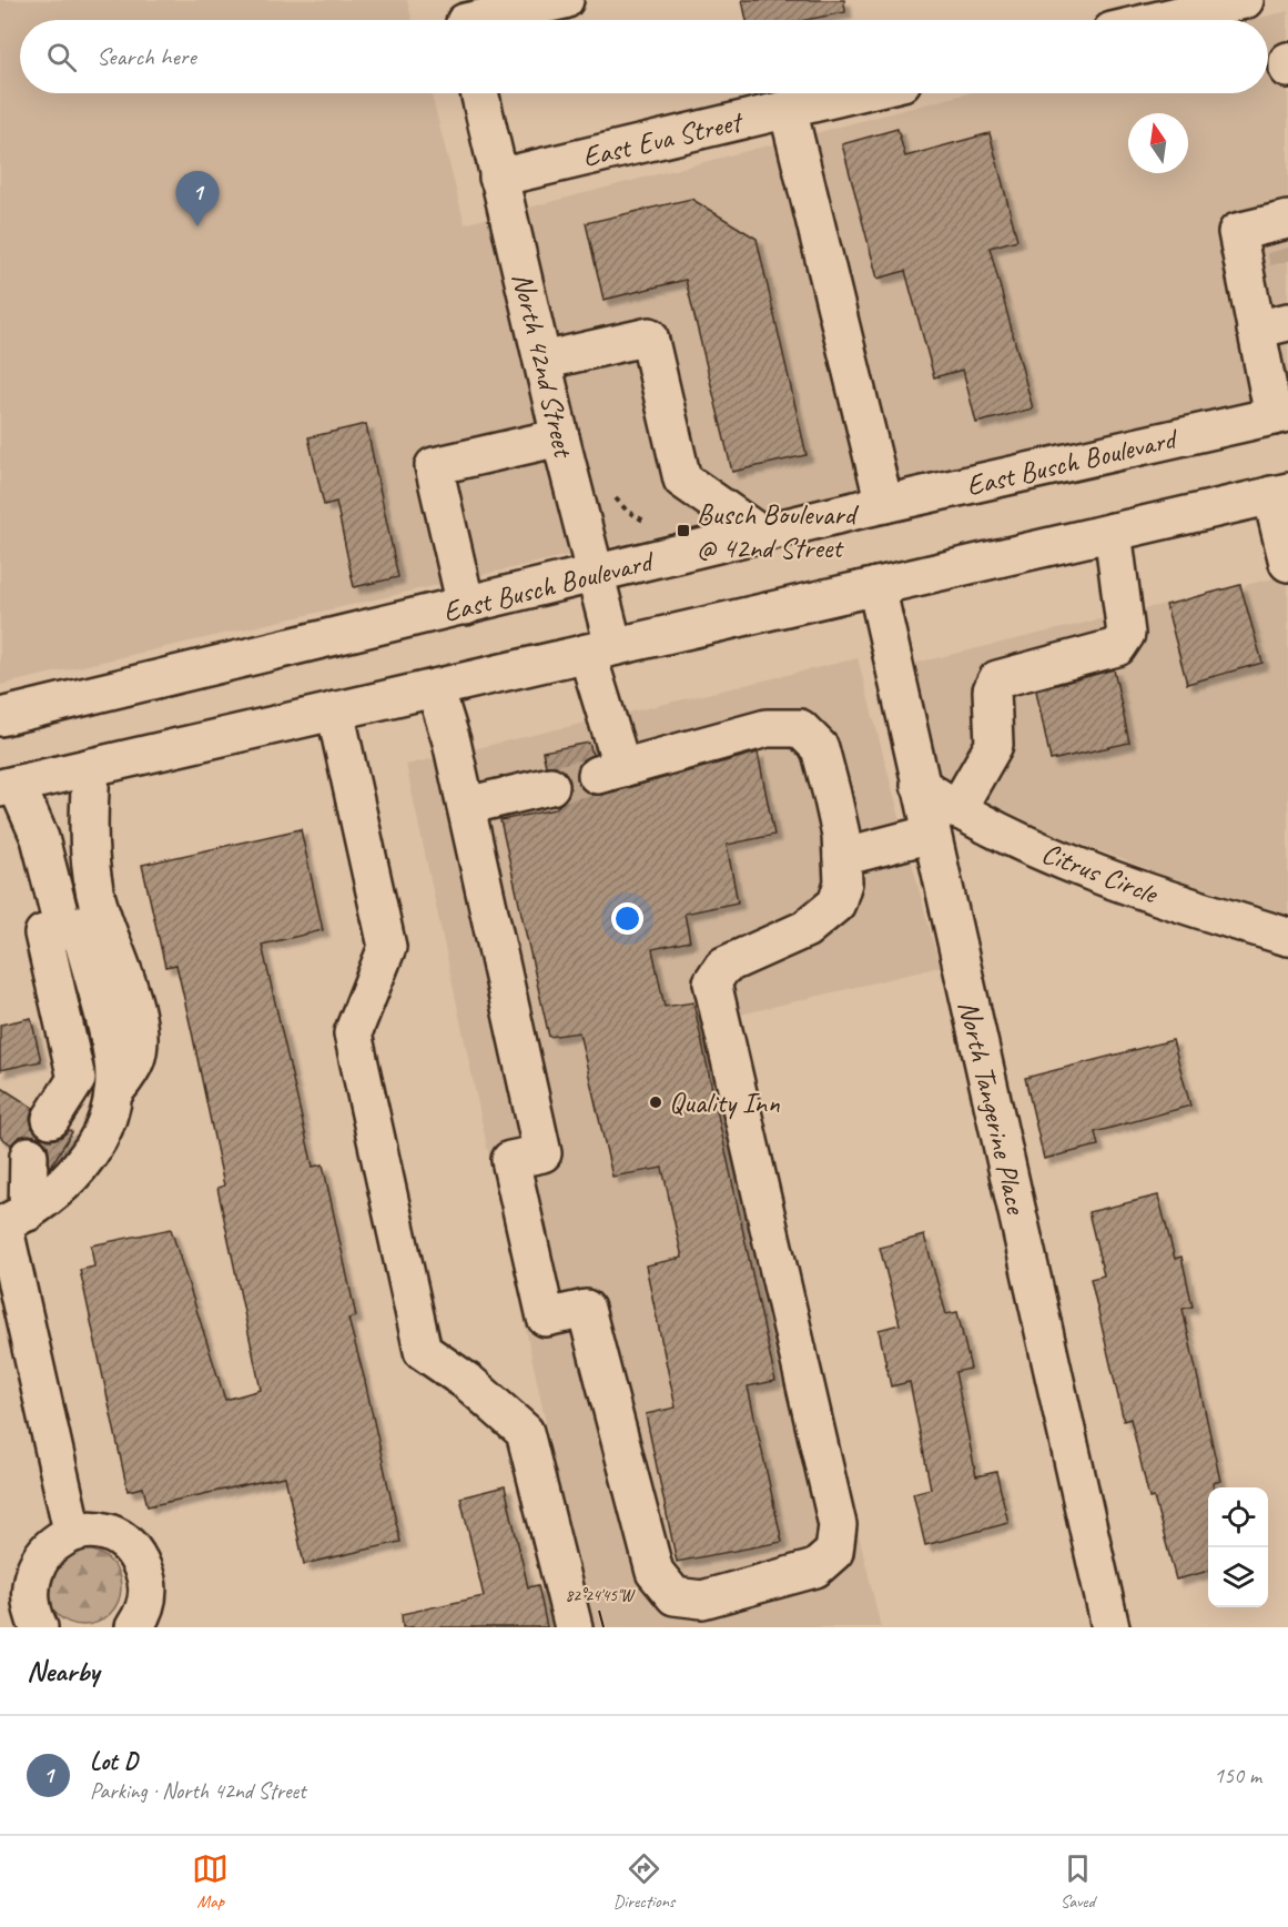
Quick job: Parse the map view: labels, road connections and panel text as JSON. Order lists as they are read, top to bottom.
{
  "streets": {
    "main road": [
      "East Eva Street",
      "North 42nd Street",
      "East Busch Boulevard",
      "Citrus Circle",
      "North Tangerine Place"
    ]
  },
  "crossings": [
    ["East Eva Street", "North 42nd Street"],
    ["North 42nd Street", "East Busch Boulevard"],
    ["Citrus Circle", "North Tangerine Place"]
  ],
  "places": {
    "transit": ["Busch Boulevard @ 42nd Street"],
    "other": ["Quality Inn"]
  },
  "north": "top",
  "page": {
    "search": "Search here",
    "pins": "1",
    "heading": "Nearby",
    "list": [
      {
        "mark": "1",
        "name": "Lot D",
        "note": "Parking · North 42nd Street",
        "value": "150 m"
      }
    ],
    "nav": ["Map", "Directions", "Saved"]
  },
  "coordinates": ["82°24'45\"W"]
}
